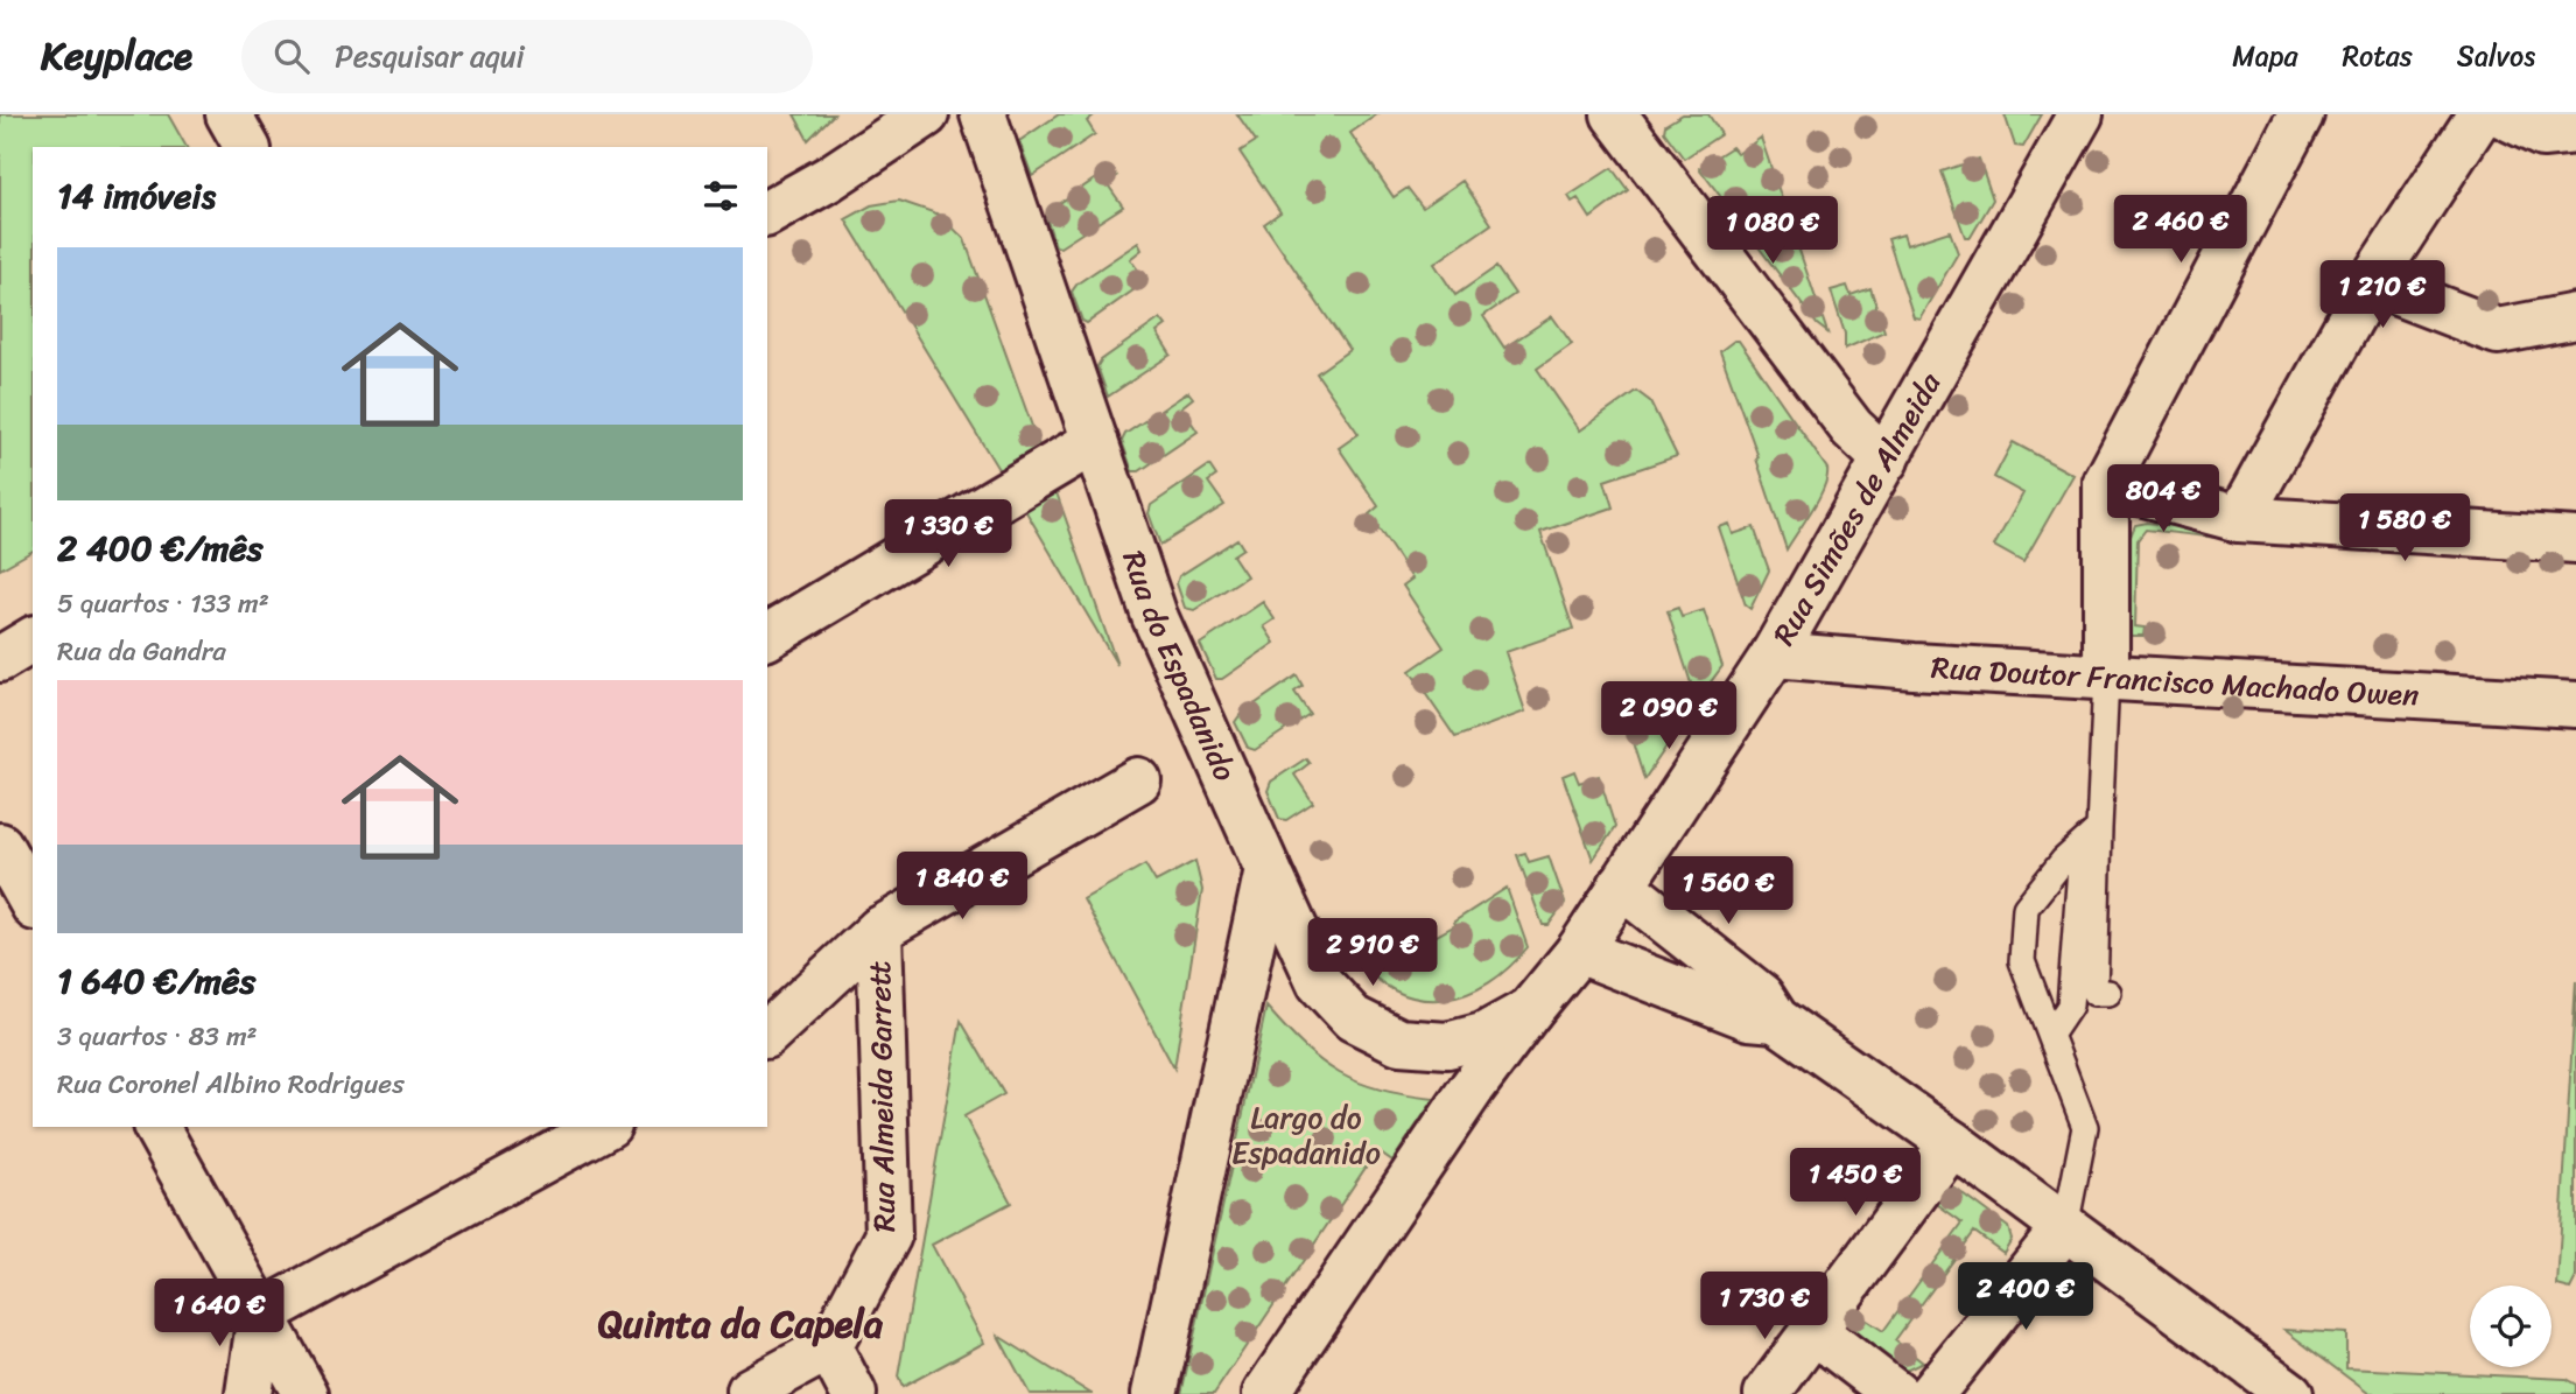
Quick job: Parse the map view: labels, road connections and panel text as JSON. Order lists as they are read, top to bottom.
{
  "streets": {
    "street": [
      "Rua Simões de Almeida",
      "Rua do Espadanido",
      "Rua Doutor Francisco Machado Owen",
      "Rua Almeida Garrett"
    ]
  },
  "crossings": [
    ["Rua Simões de Almeida", "Rua do Espadanido"],
    ["Rua Simões de Almeida", "Rua Doutor Francisco Machado Owen"]
  ],
  "districts": ["Quinta da Capela"],
  "parks": ["Largo do Espadanido"],
  "page": {
    "header": "Keyplace",
    "search": "Pesquisar aqui",
    "nav": ["Mapa", "Rotas", "Salvos"],
    "heading": "14 imóveis",
    "price": [
      "2 460 €",
      "1 080 €",
      "1 210 €",
      "804 €",
      "1 580 €",
      "1 330 €",
      "2 090 €",
      "1 840 €",
      "1 560 €",
      "2 910 €",
      "1 450 €",
      "2 400 €",
      "1 730 €",
      "1 640 €"
    ],
    "list": [
      {
        "name": "2 400 €/mês",
        "note": "5 quartos · 133 m² · Rua da Gandra"
      },
      {
        "name": "1 640 €/mês",
        "note": "3 quartos · 83 m² · Rua Coronel Albino Rodrigues"
      }
    ]
  }
}
